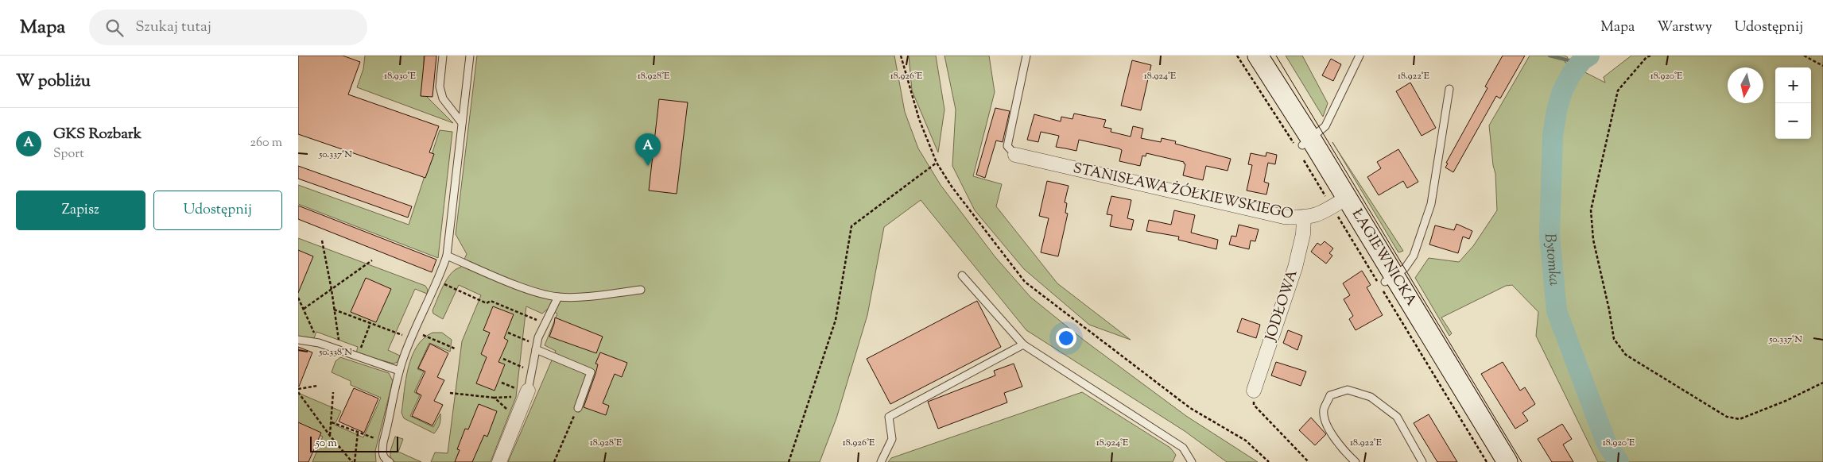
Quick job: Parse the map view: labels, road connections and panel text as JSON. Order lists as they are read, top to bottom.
{
  "streets": {
    "main road": ["ŁAGIEWNICKA"],
    "street": ["STANISŁAWA ŻÓŁKIEWSKIEGO", "JODŁOWA"]
  },
  "crossings": [
    ["STANISŁAWA ŻÓŁKIEWSKIEGO", "ŁAGIEWNICKA"],
    ["STANISŁAWA ŻÓŁKIEWSKIEGO", "JODŁOWA"]
  ],
  "water": ["Bytomka"],
  "scale_bar": "50 m",
  "north": "bottom",
  "page": {
    "header": "Mapa",
    "search": "Szukaj tutaj",
    "nav": ["Mapa", "Warstwy", "Udostępnij"],
    "heading": "W pobliżu",
    "map_buttons": ["+", "−"],
    "list": [
      {
        "mark": "A",
        "name": "GKS Rozbark",
        "note": "Sport",
        "value": "260 m"
      }
    ],
    "pins": "A",
    "buttons": ["Zapisz", "Udostępnij"],
    "scale": "50 m"
  },
  "coordinates": [
    "18.920°E",
    "18.930°E",
    "18.928°E",
    "18.926°E",
    "18.924°E",
    "18.922°E",
    "50.337°N",
    "50.338°N"
  ]
}
